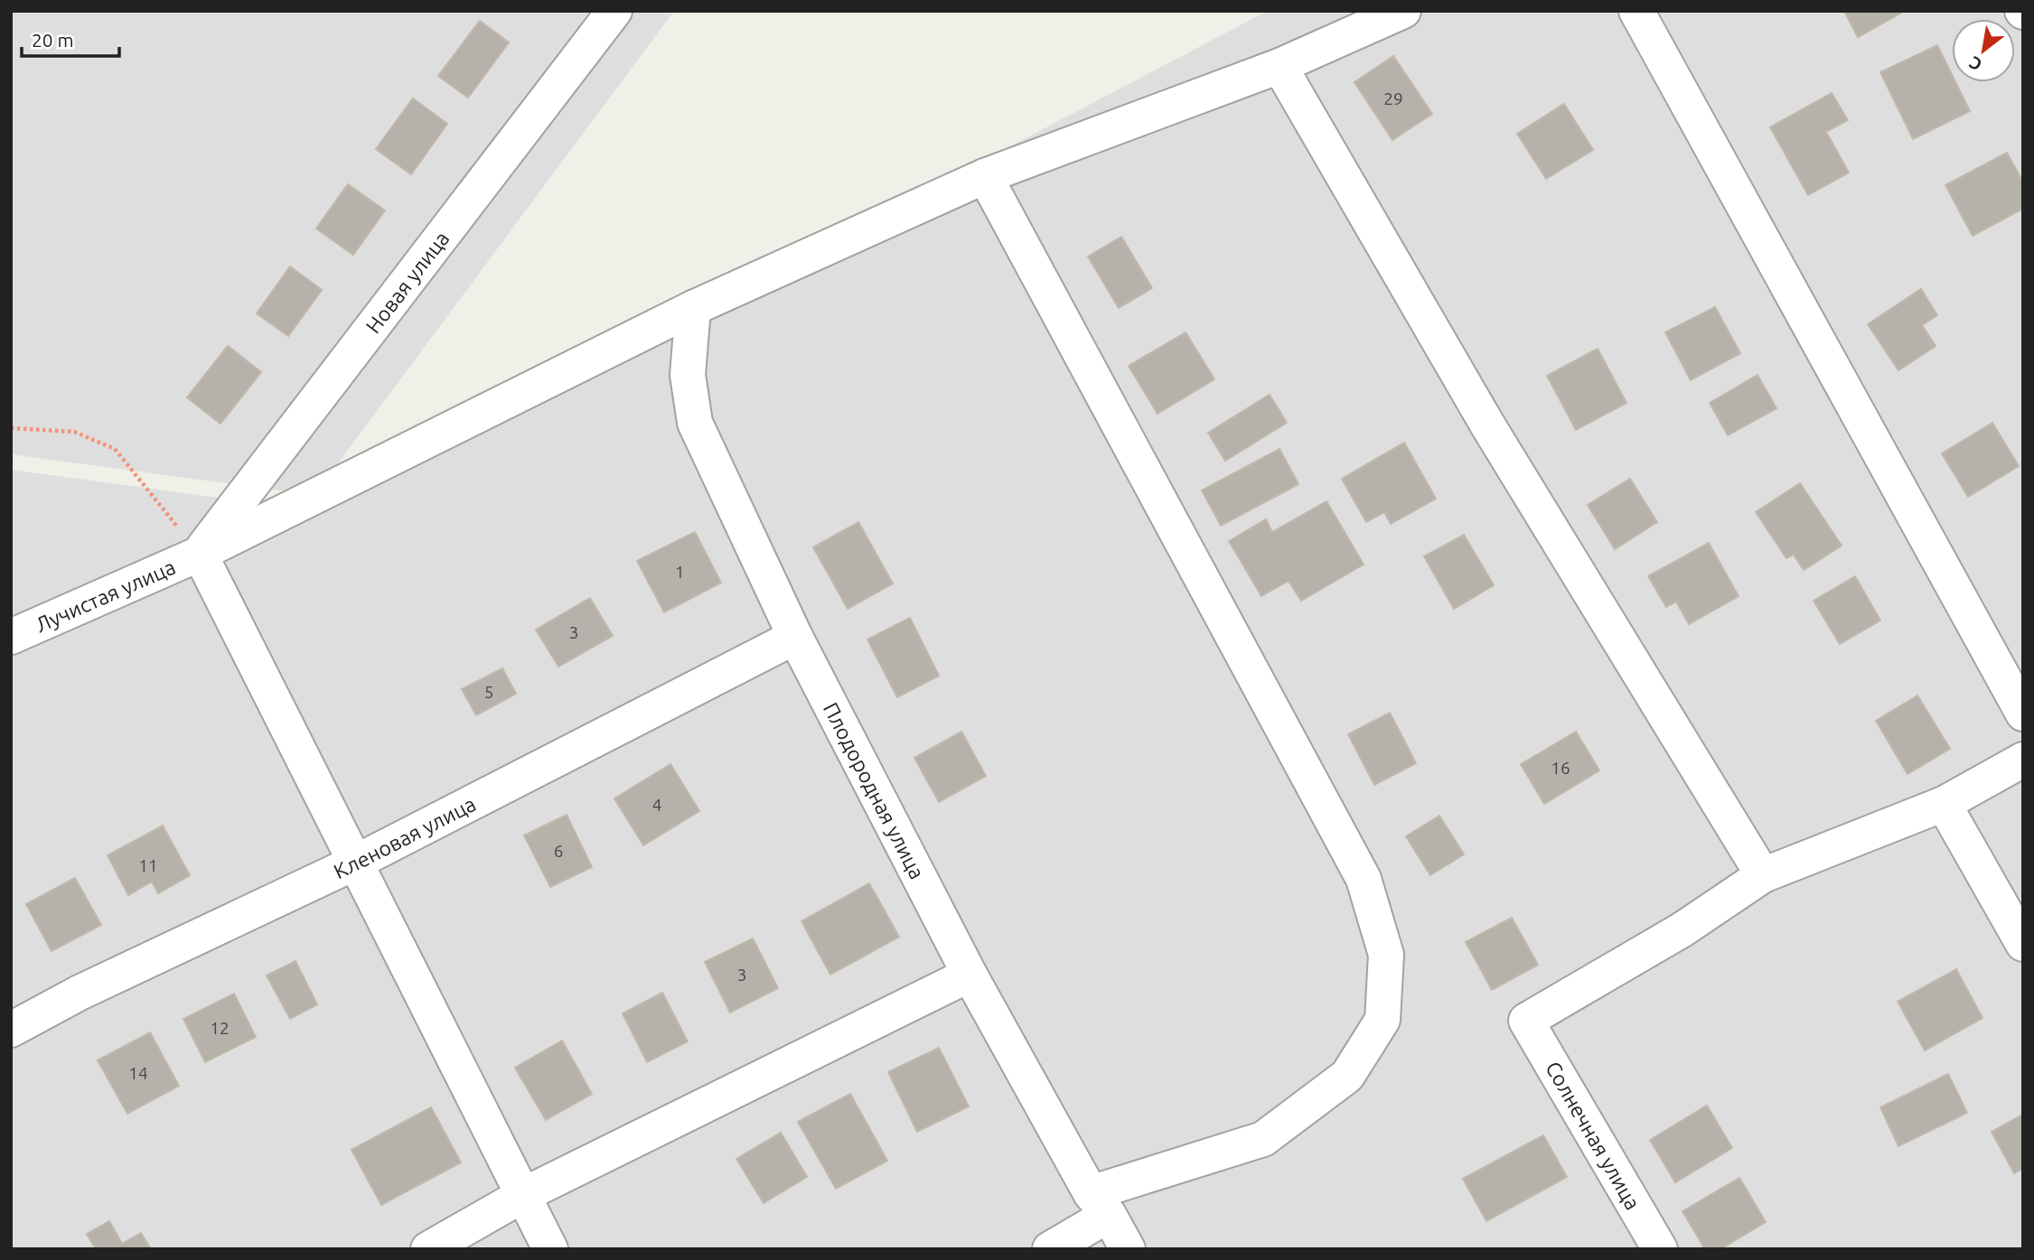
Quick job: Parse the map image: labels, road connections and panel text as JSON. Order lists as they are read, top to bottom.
{
  "streets": {
    "street": [
      "Новая улица",
      "Лучистая улица",
      "Плодородная улица",
      "Кленовая улица",
      "Солнечная улица"
    ]
  },
  "crossings": [
    ["Новая улица", "Лучистая улица"],
    ["Лучистая улица", "Плодородная улица"],
    ["Плодородная улица", "Кленовая улица"]
  ],
  "house_numbers": [
    "29",
    "1",
    "3",
    "5",
    "16",
    "4",
    "6",
    "11",
    "3",
    "12",
    "14"
  ],
  "scale_bar": "20 m",
  "north": "bottom left"
}
